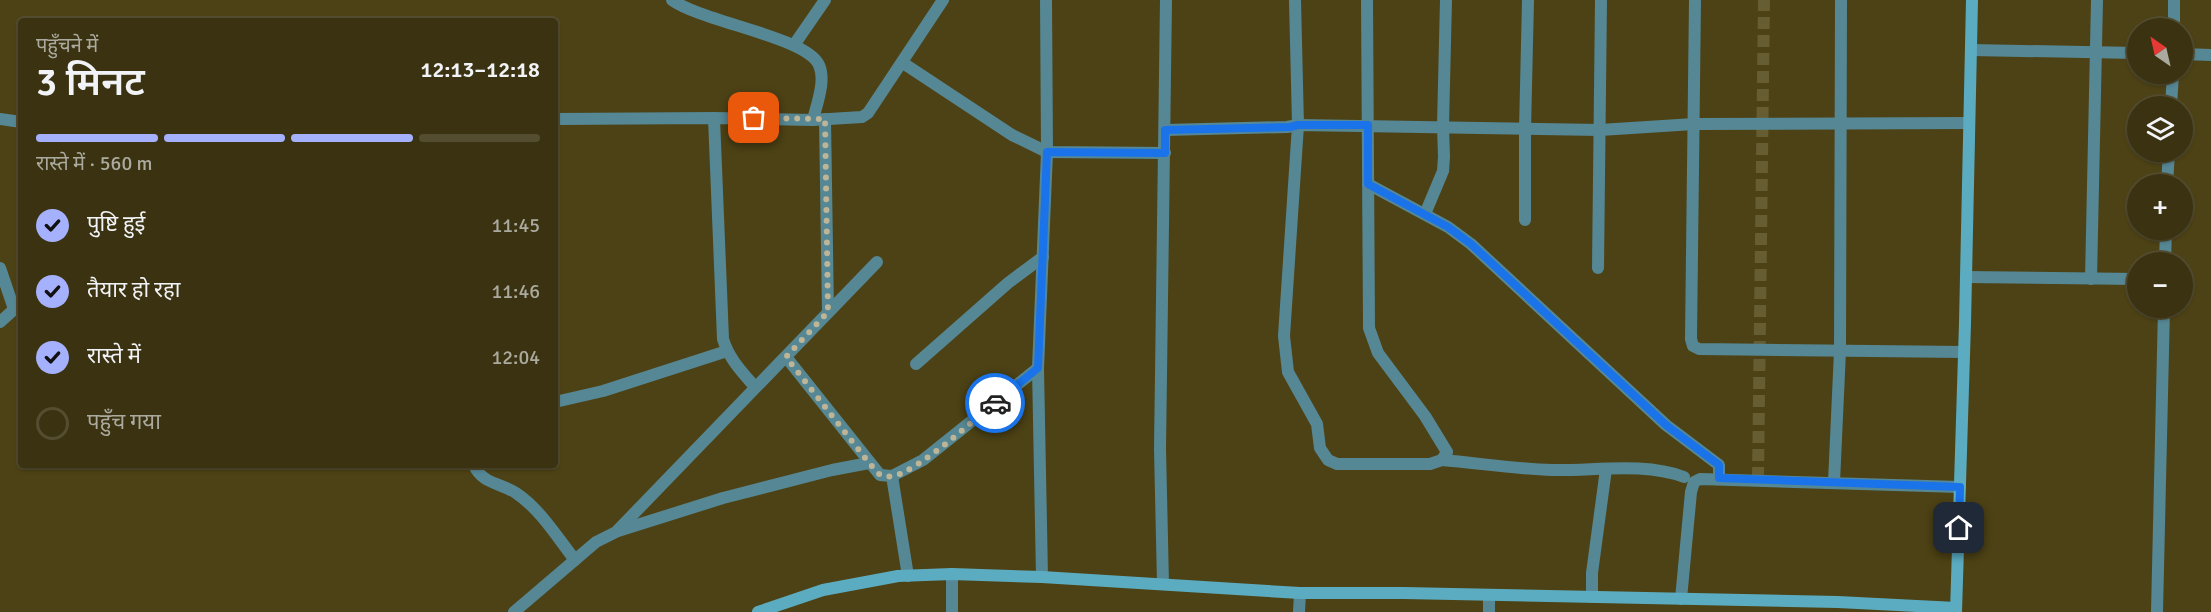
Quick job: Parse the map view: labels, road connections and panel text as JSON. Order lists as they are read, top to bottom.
{
  "north": "top left",
  "page": {
    "map_buttons": ["+", "−"],
    "heading": ["3 मिनट", "पहुँचने में", "12:13–12:18"],
    "bar": "रास्ते में · 560 m",
    "list": [
      ["पुष्टि हुई", "11:45"],
      ["तैयार हो रहा", "11:46"],
      ["रास्ते में", "12:04"],
      "पहुँच गया"
    ]
  }
}
